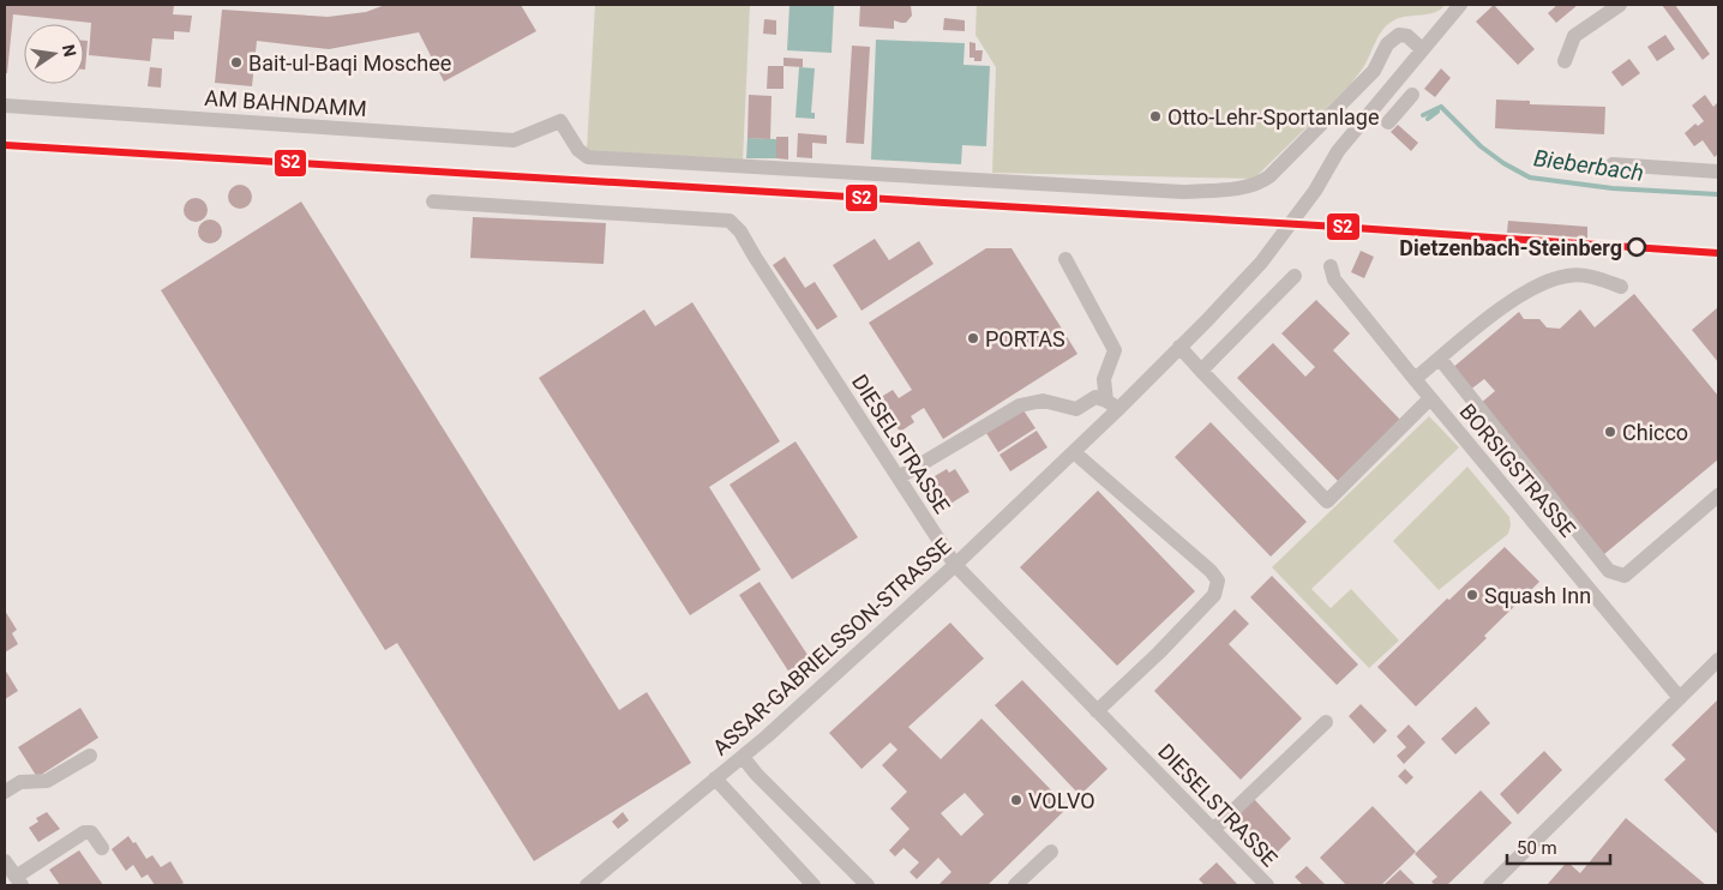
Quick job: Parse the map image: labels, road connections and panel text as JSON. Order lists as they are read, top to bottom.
{
  "streets": {
    "street": [
      "AM BAHNDAMM",
      "DIESELSTRASSE",
      "BORSIGSTRASSE",
      "ASSAR-GABRIELSSON-STRASSE"
    ]
  },
  "crossings": [
    ["AM BAHNDAMM", "ASSAR-GABRIELSSON-STRASSE"],
    ["DIESELSTRASSE", "ASSAR-GABRIELSSON-STRASSE"]
  ],
  "water": ["Bieberbach"],
  "places": [
    "Bait-ul-Baqi Moschee",
    "Otto-Lehr-Sportanlage",
    "Dietzenbach-Steinberg",
    "PORTAS",
    "Chicco",
    "Squash Inn",
    "VOLVO"
  ],
  "lines": ["transit line S2"],
  "scale_bar": "50 m",
  "north": "right"
}
